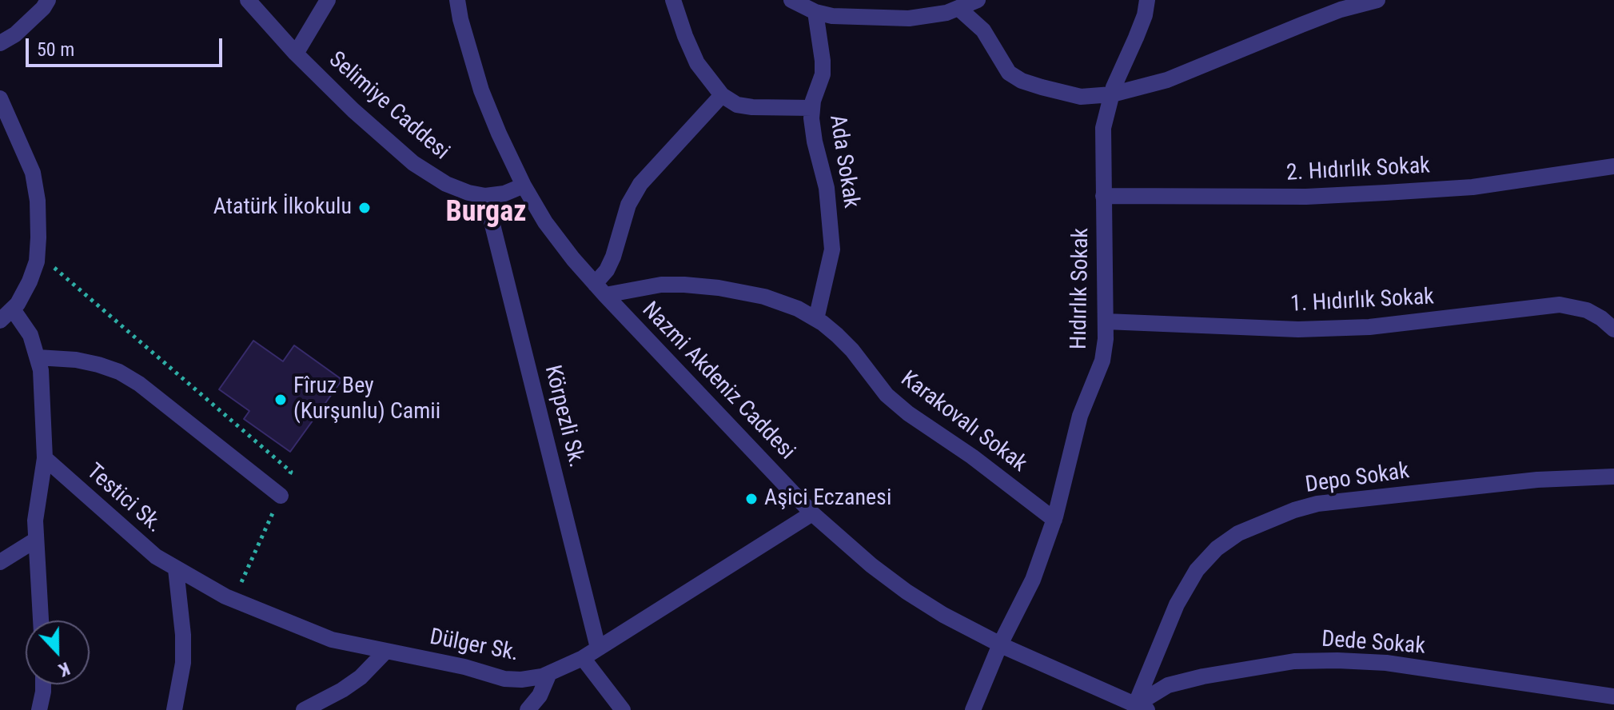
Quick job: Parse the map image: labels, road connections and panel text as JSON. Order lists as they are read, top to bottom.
{
  "streets": {
    "street": [
      "Selimiye Caddesi",
      "Ada Sokak",
      "2. Hıdırlık Sokak",
      "Hıdırlık Sokak",
      "1. Hıdırlık Sokak",
      "Nazmi Akdeniz Caddesi",
      "Körpezli Sk.",
      "Karakovalı Sokak",
      "Depo Sokak",
      "Testici Sk.",
      "Dede Sokak",
      "Dülger Sk."
    ]
  },
  "crossings": [
    ["Selimiye Caddesi", "Nazmi Akdeniz Caddesi"],
    ["Selimiye Caddesi", "Körpezli Sk."],
    ["Ada Sokak", "Karakovalı Sokak"],
    ["2. Hıdırlık Sokak", "Hıdırlık Sokak"],
    ["Hıdırlık Sokak", "1. Hıdırlık Sokak"],
    ["Hıdırlık Sokak", "Nazmi Akdeniz Caddesi"],
    ["Hıdırlık Sokak", "Karakovalı Sokak"],
    ["Nazmi Akdeniz Caddesi", "Karakovalı Sokak"],
    ["Nazmi Akdeniz Caddesi", "Depo Sokak"],
    ["Nazmi Akdeniz Caddesi", "Dede Sokak"],
    ["Nazmi Akdeniz Caddesi", "Dülger Sk."],
    ["Körpezli Sk.", "Dülger Sk."],
    ["Depo Sokak", "Dede Sokak"],
    ["Testici Sk.", "Dülger Sk."]
  ],
  "districts": ["Burgaz"],
  "places": ["Atatürk İlkokulu", "Fîruz Bey (Kurşunlu) Camii", "Aşici Eczanesi"],
  "scale_bar": "50 m",
  "north": "bottom"
}
